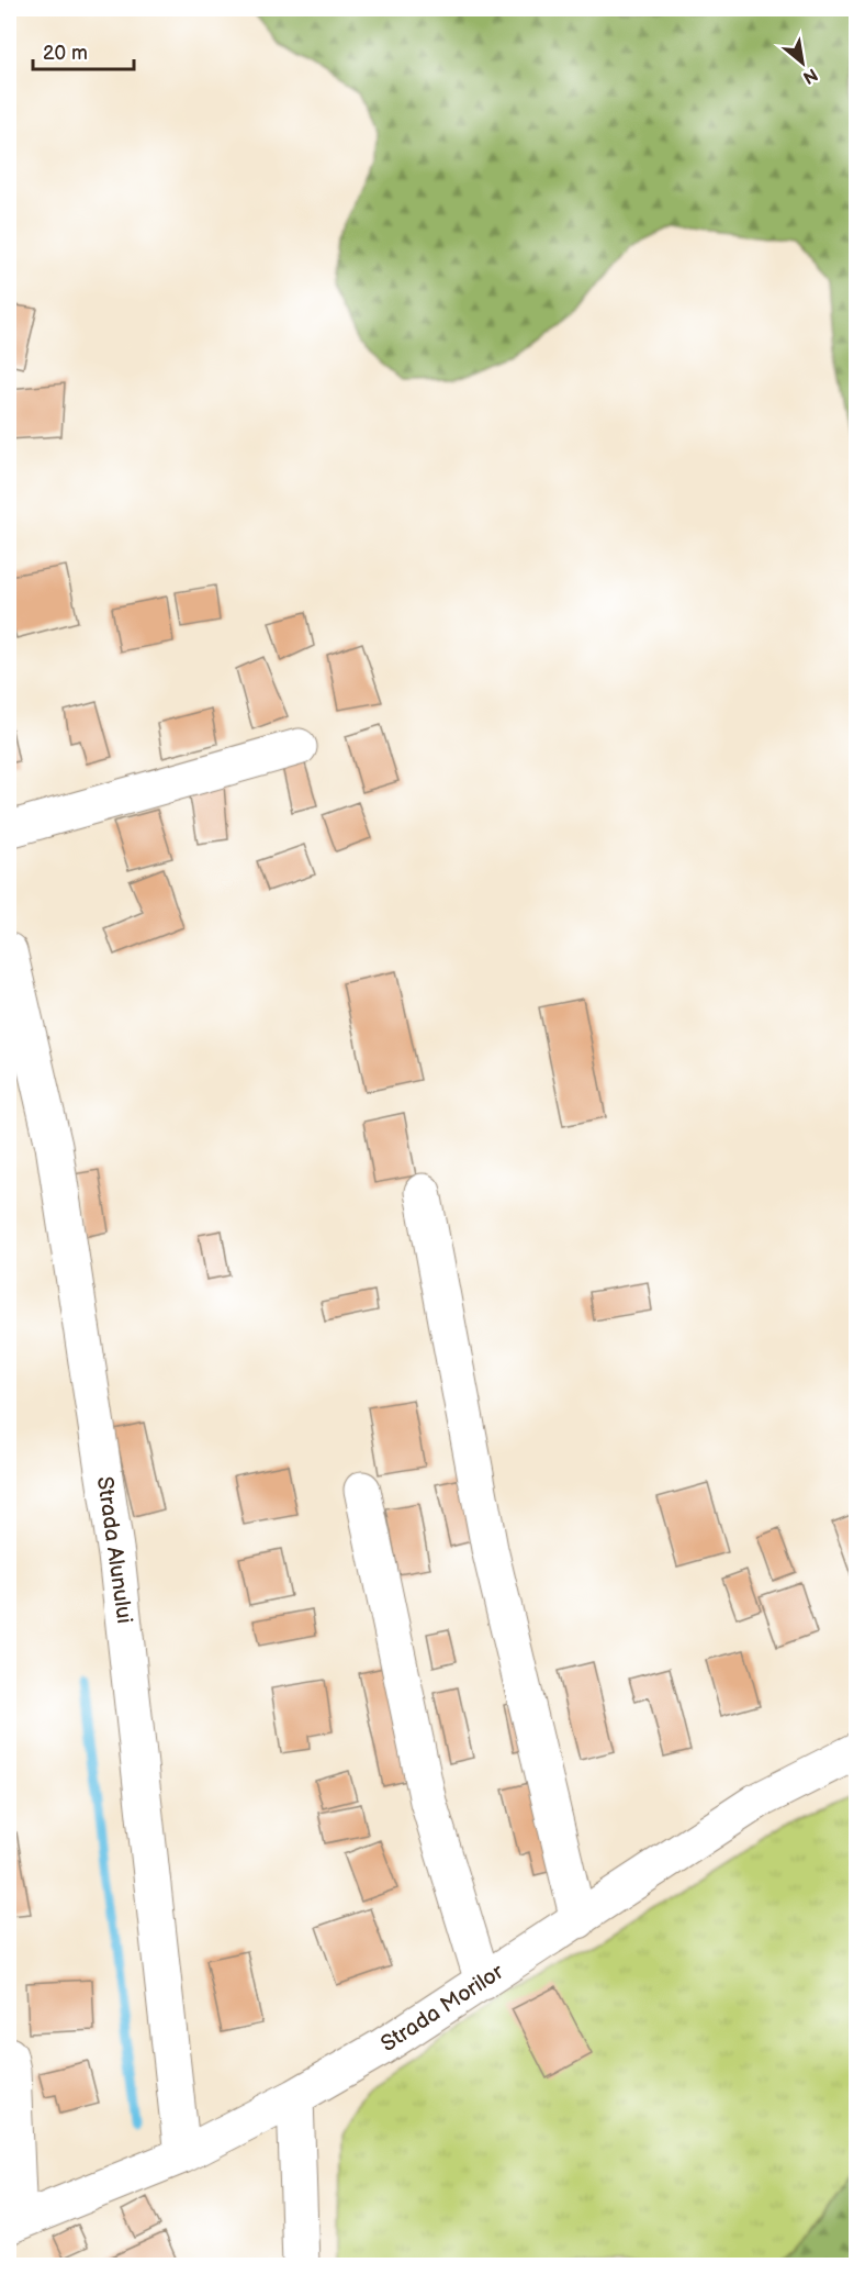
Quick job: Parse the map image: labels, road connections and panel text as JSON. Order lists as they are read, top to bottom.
{
  "streets": {
    "street": ["Strada Alunului", "Strada Morilor"]
  },
  "crossings": [
    ["Strada Alunului", "Strada Morilor"]
  ],
  "scale_bar": "20 m",
  "north": "bottom right"
}
